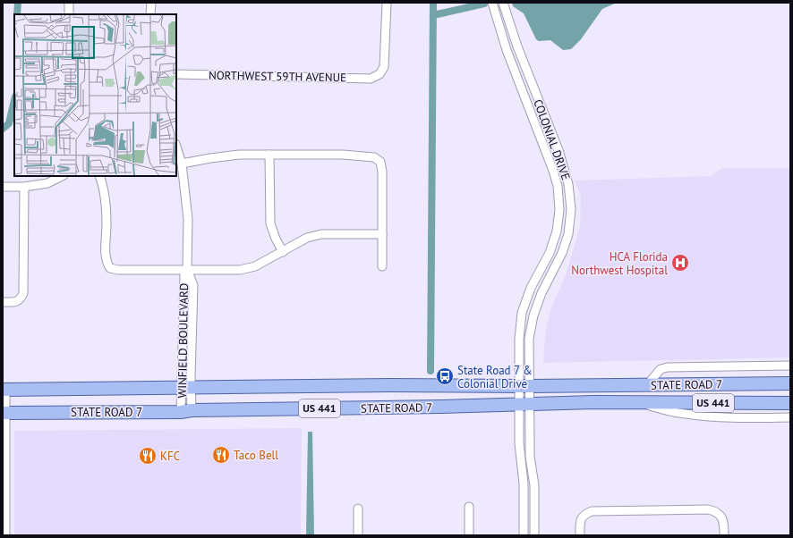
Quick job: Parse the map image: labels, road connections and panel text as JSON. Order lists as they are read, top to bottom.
{
  "streets": {
    "main road": ["STATE ROAD 7", "US 441"],
    "street": ["NORTHWEST 59TH AVENUE", "COLONIAL DRIVE", "WINFIELD BOULEVARD"]
  },
  "crossings": [
    ["COLONIAL DRIVE", "STATE ROAD 7"],
    ["WINFIELD BOULEVARD", "STATE ROAD 7"]
  ],
  "places": {
    "hospital": ["HCA Florida Northwest Hospital"],
    "bus stop": ["State Road 7 & Colonial Drive"],
    "restaurant": ["Taco Bell", "KFC"]
  }
}
